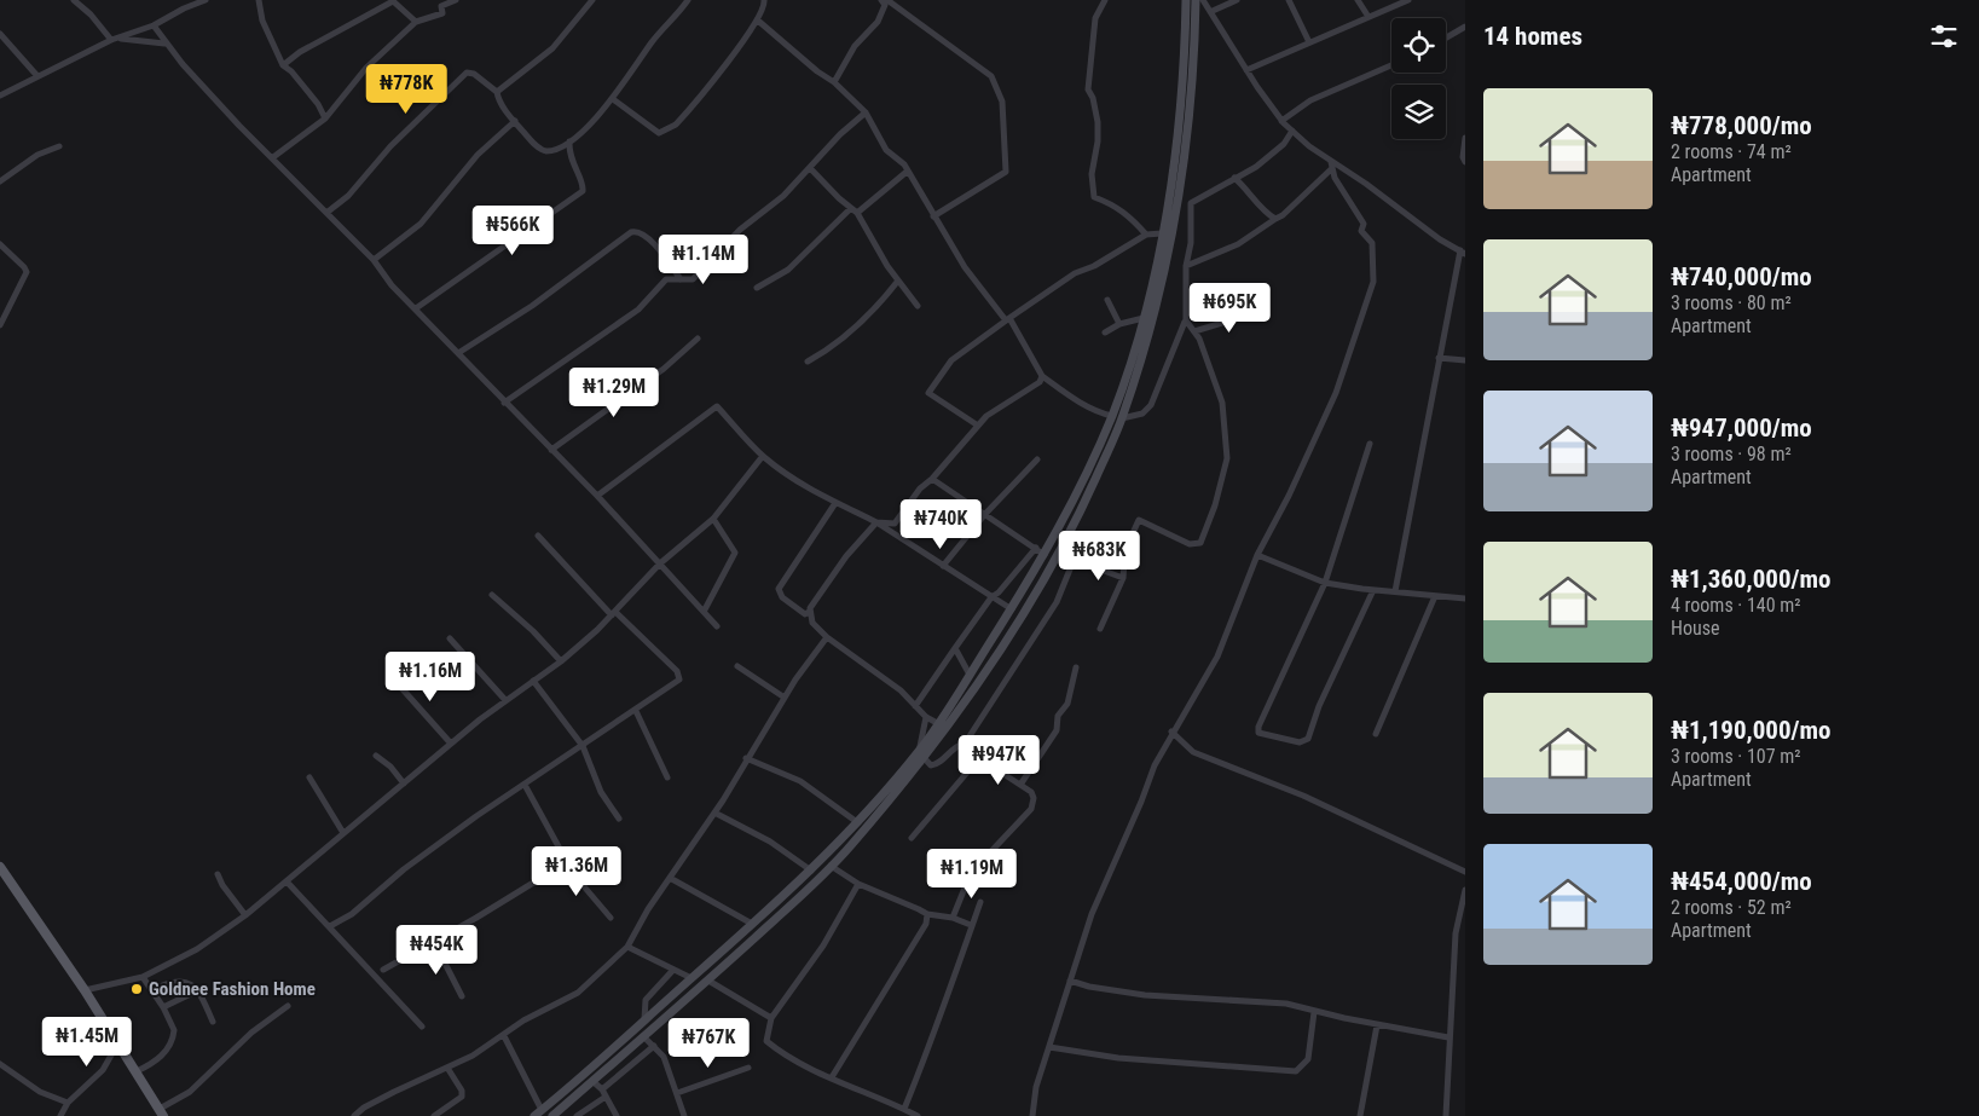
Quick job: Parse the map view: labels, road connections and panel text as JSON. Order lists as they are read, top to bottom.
{
  "places": ["Goldnee Fashion Home"],
  "page": {
    "heading": "14 homes",
    "price": [
      "₦778K",
      "₦566K",
      "₦1.14M",
      "₦695K",
      "₦1.29M",
      "₦740K",
      "₦683K",
      "₦1.16M",
      "₦947K",
      "₦1.36M",
      "₦1.19M",
      "₦454K",
      "₦1.45M",
      "₦767K"
    ],
    "list": [
      {
        "name": "₦778,000/mo",
        "note": "2 rooms · 74 m² · Apartment"
      },
      {
        "name": "₦740,000/mo",
        "note": "3 rooms · 80 m² · Apartment"
      },
      {
        "name": "₦947,000/mo",
        "note": "3 rooms · 98 m² · Apartment"
      },
      {
        "name": "₦1,360,000/mo",
        "note": "4 rooms · 140 m² · House"
      },
      {
        "name": "₦1,190,000/mo",
        "note": "3 rooms · 107 m² · Apartment"
      },
      {
        "name": "₦454,000/mo",
        "note": "2 rooms · 52 m² · Apartment"
      }
    ]
  }
}
